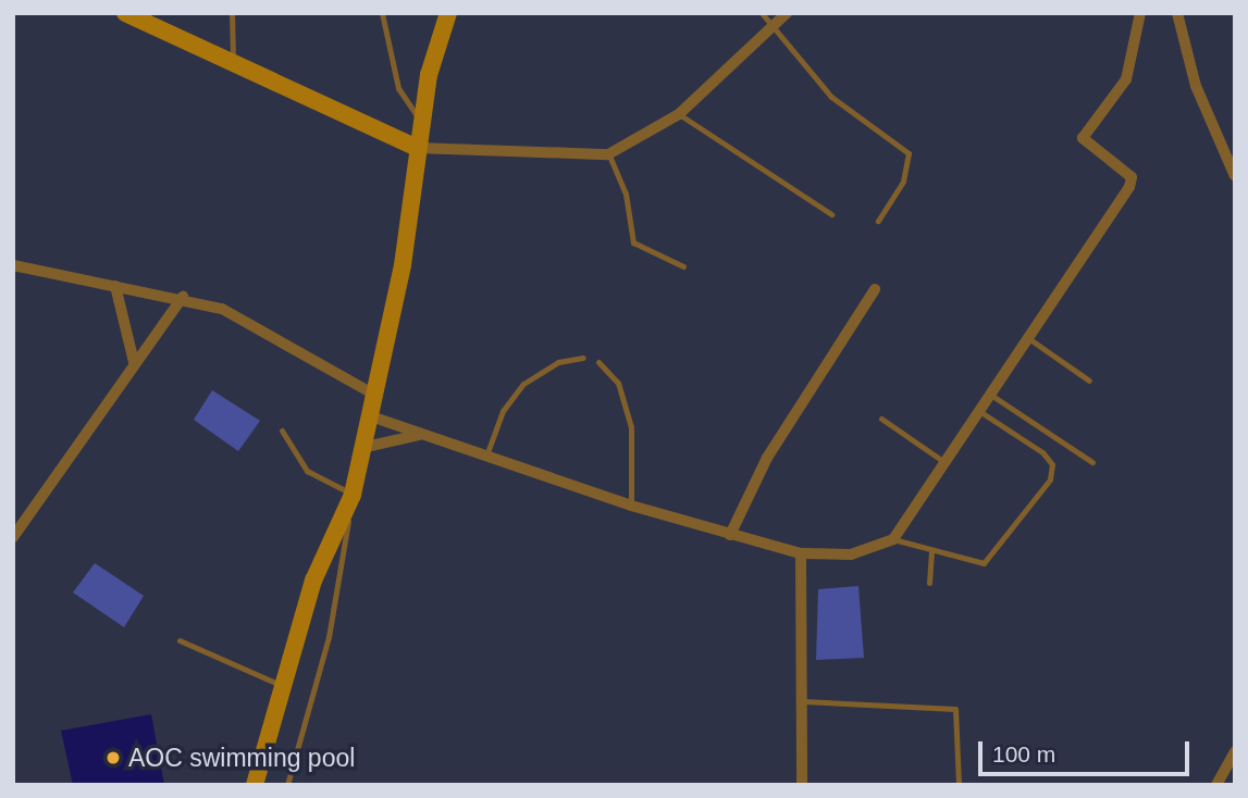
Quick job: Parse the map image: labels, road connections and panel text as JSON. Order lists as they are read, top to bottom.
{
  "places": ["AOC swimming pool"],
  "scale_bar": "100 m"
}
